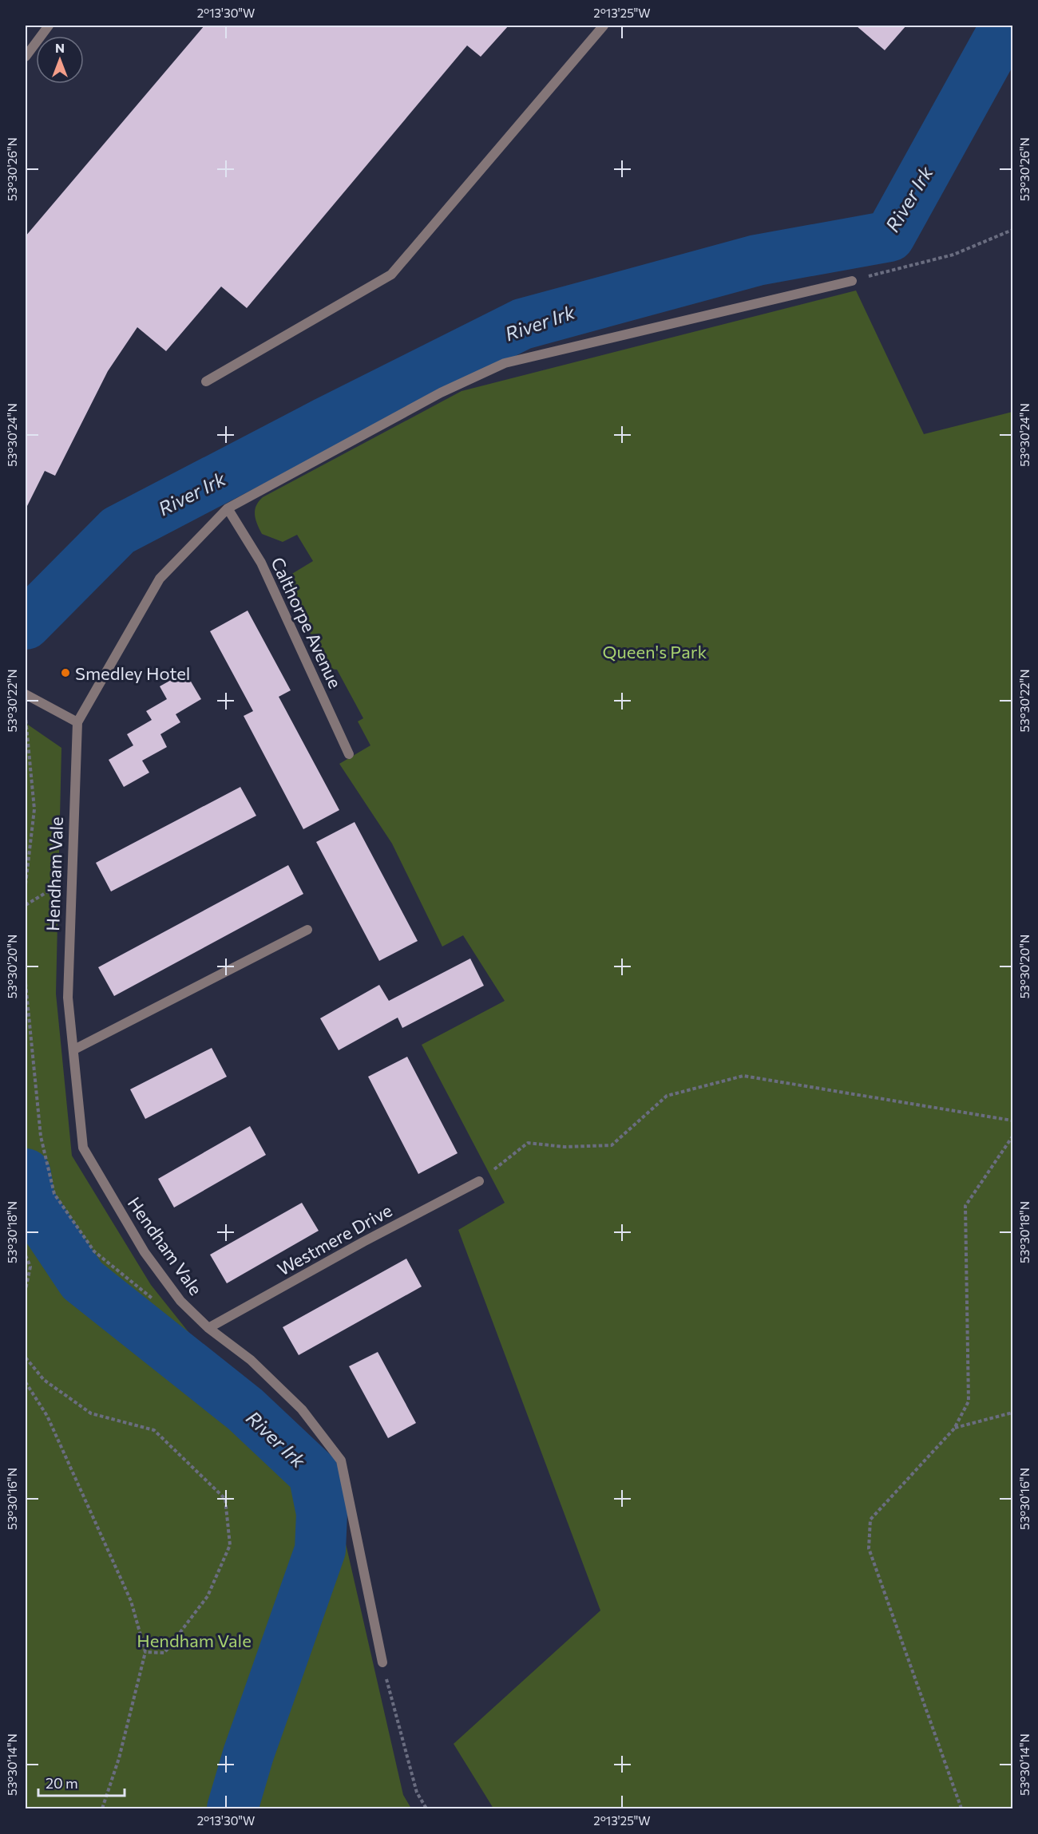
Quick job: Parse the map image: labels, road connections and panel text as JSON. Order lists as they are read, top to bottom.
{
  "streets": {
    "street": ["Calthorpe Avenue", "Hendham Vale", "Westmere Drive"]
  },
  "crossings": [
    ["Hendham Vale", "Westmere Drive"]
  ],
  "water": ["River Irk"],
  "parks": ["Queen's Park", "Hendham Vale"],
  "places": ["Smedley Hotel"],
  "scale_bar": "20 m",
  "north": "top",
  "coordinates": [
    "2°13'30\"W",
    "2°13'25\"W",
    "53°30'26\"N",
    "53°30'24\"N",
    "53°30'22\"N",
    "53°30'20\"N",
    "53°30'18\"N",
    "53°30'16\"N",
    "53°30'14\"N"
  ]
}
